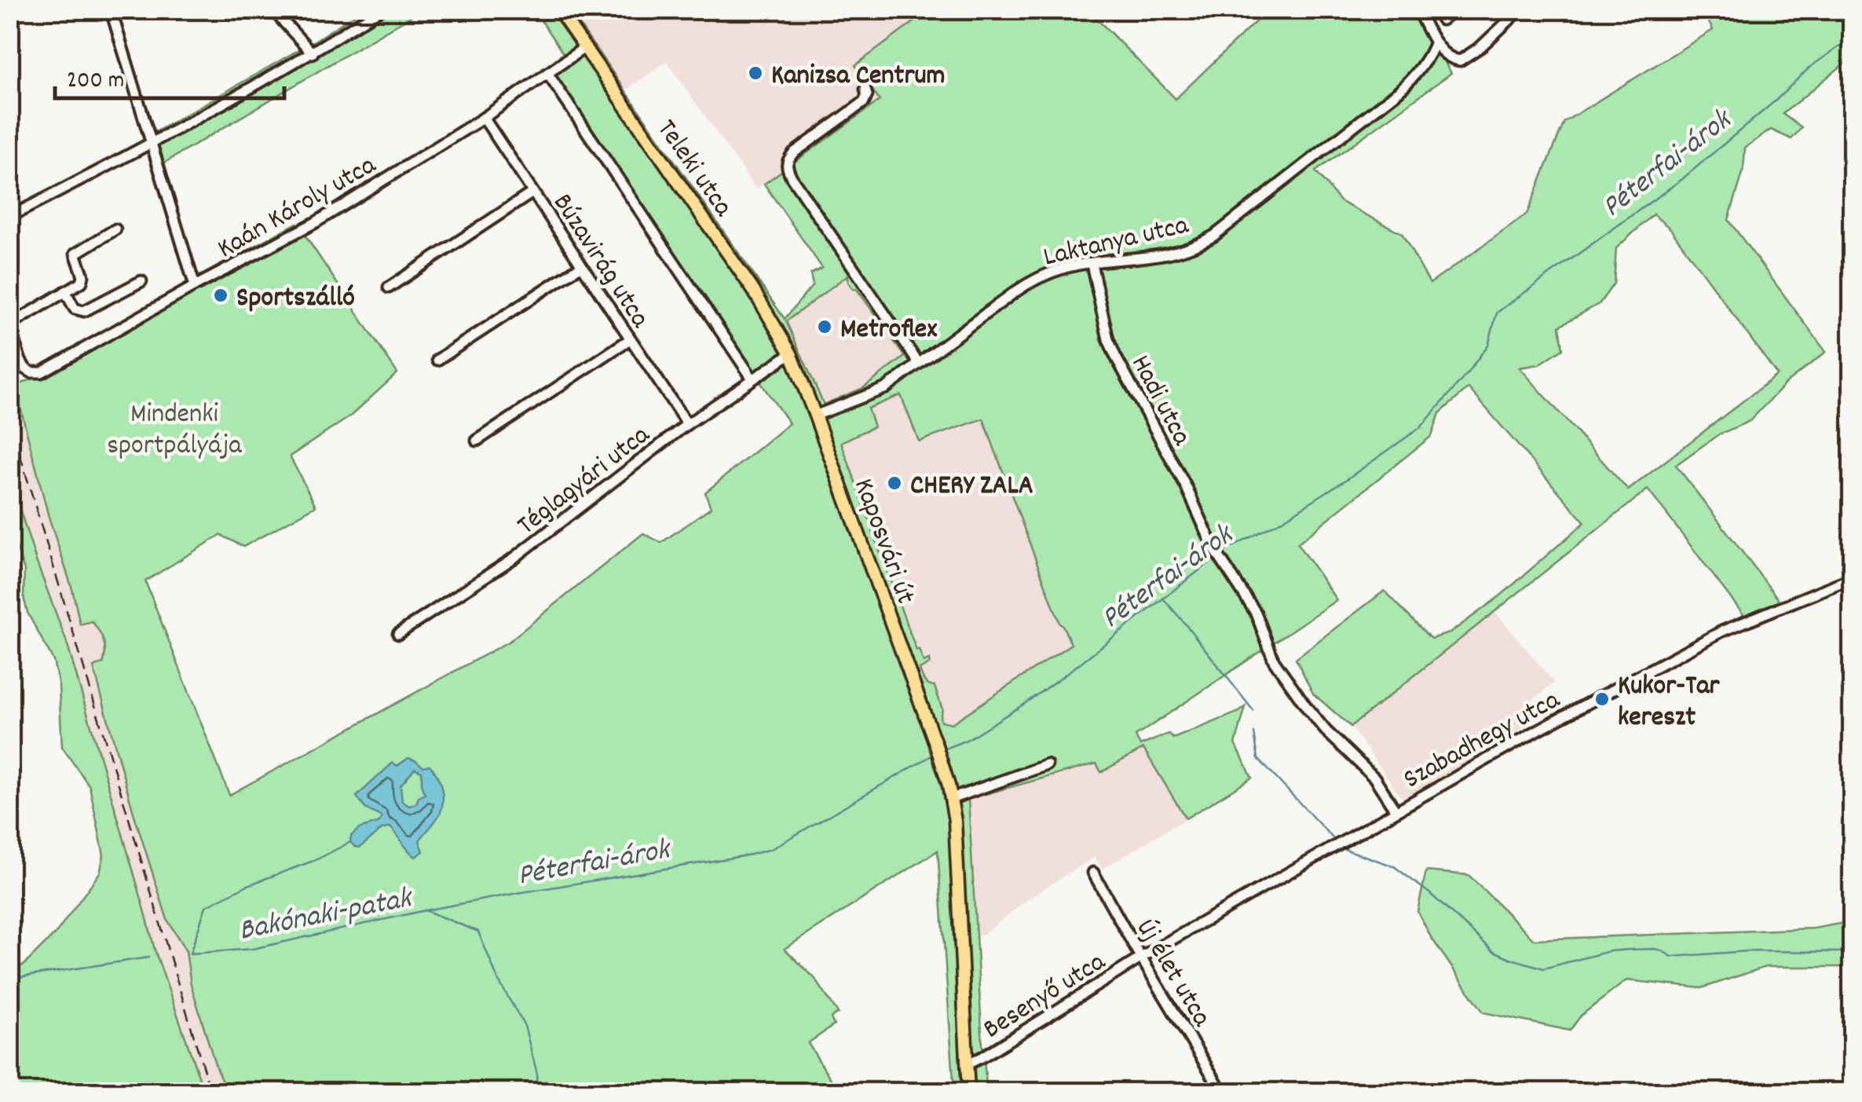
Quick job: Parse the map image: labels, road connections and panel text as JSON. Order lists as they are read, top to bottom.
{
  "streets": {
    "main road": ["Teleki utca", "Kaposvári út"],
    "street": [
      "Kaán Károly utca",
      "Laktanya utca",
      "Búzavirág utca",
      "Hadi utca",
      "Téglagyári utca",
      "Szabadhegy utca",
      "Új élet utca",
      "Besenyő utca"
    ]
  },
  "crossings": [
    ["Teleki utca", "Kaán Károly utca"],
    ["Teleki utca", "Téglagyári utca"],
    ["Teleki utca", "Kaposvári út"],
    ["Kaán Károly utca", "Búzavirág utca"],
    ["Laktanya utca", "Hadi utca"],
    ["Laktanya utca", "Kaposvári út"],
    ["Búzavirág utca", "Téglagyári utca"],
    ["Hadi utca", "Szabadhegy utca"],
    ["Téglagyári utca", "Kaposvári út"],
    ["Kaposvári út", "Besenyő utca"],
    ["Szabadhegy utca", "Új élet utca"],
    ["Szabadhegy utca", "Besenyő utca"],
    ["Új élet utca", "Besenyő utca"]
  ],
  "water": ["Péterfai-árok", "Bakónaki-patak"],
  "parks": ["Mindenki sportpályája"],
  "places": [
    "Kanizsa Centrum",
    "Sportszálló",
    "Metroflex",
    "CHERY ZALA",
    "Kukor-Tar kereszt"
  ],
  "scale_bar": "200 m"
}
